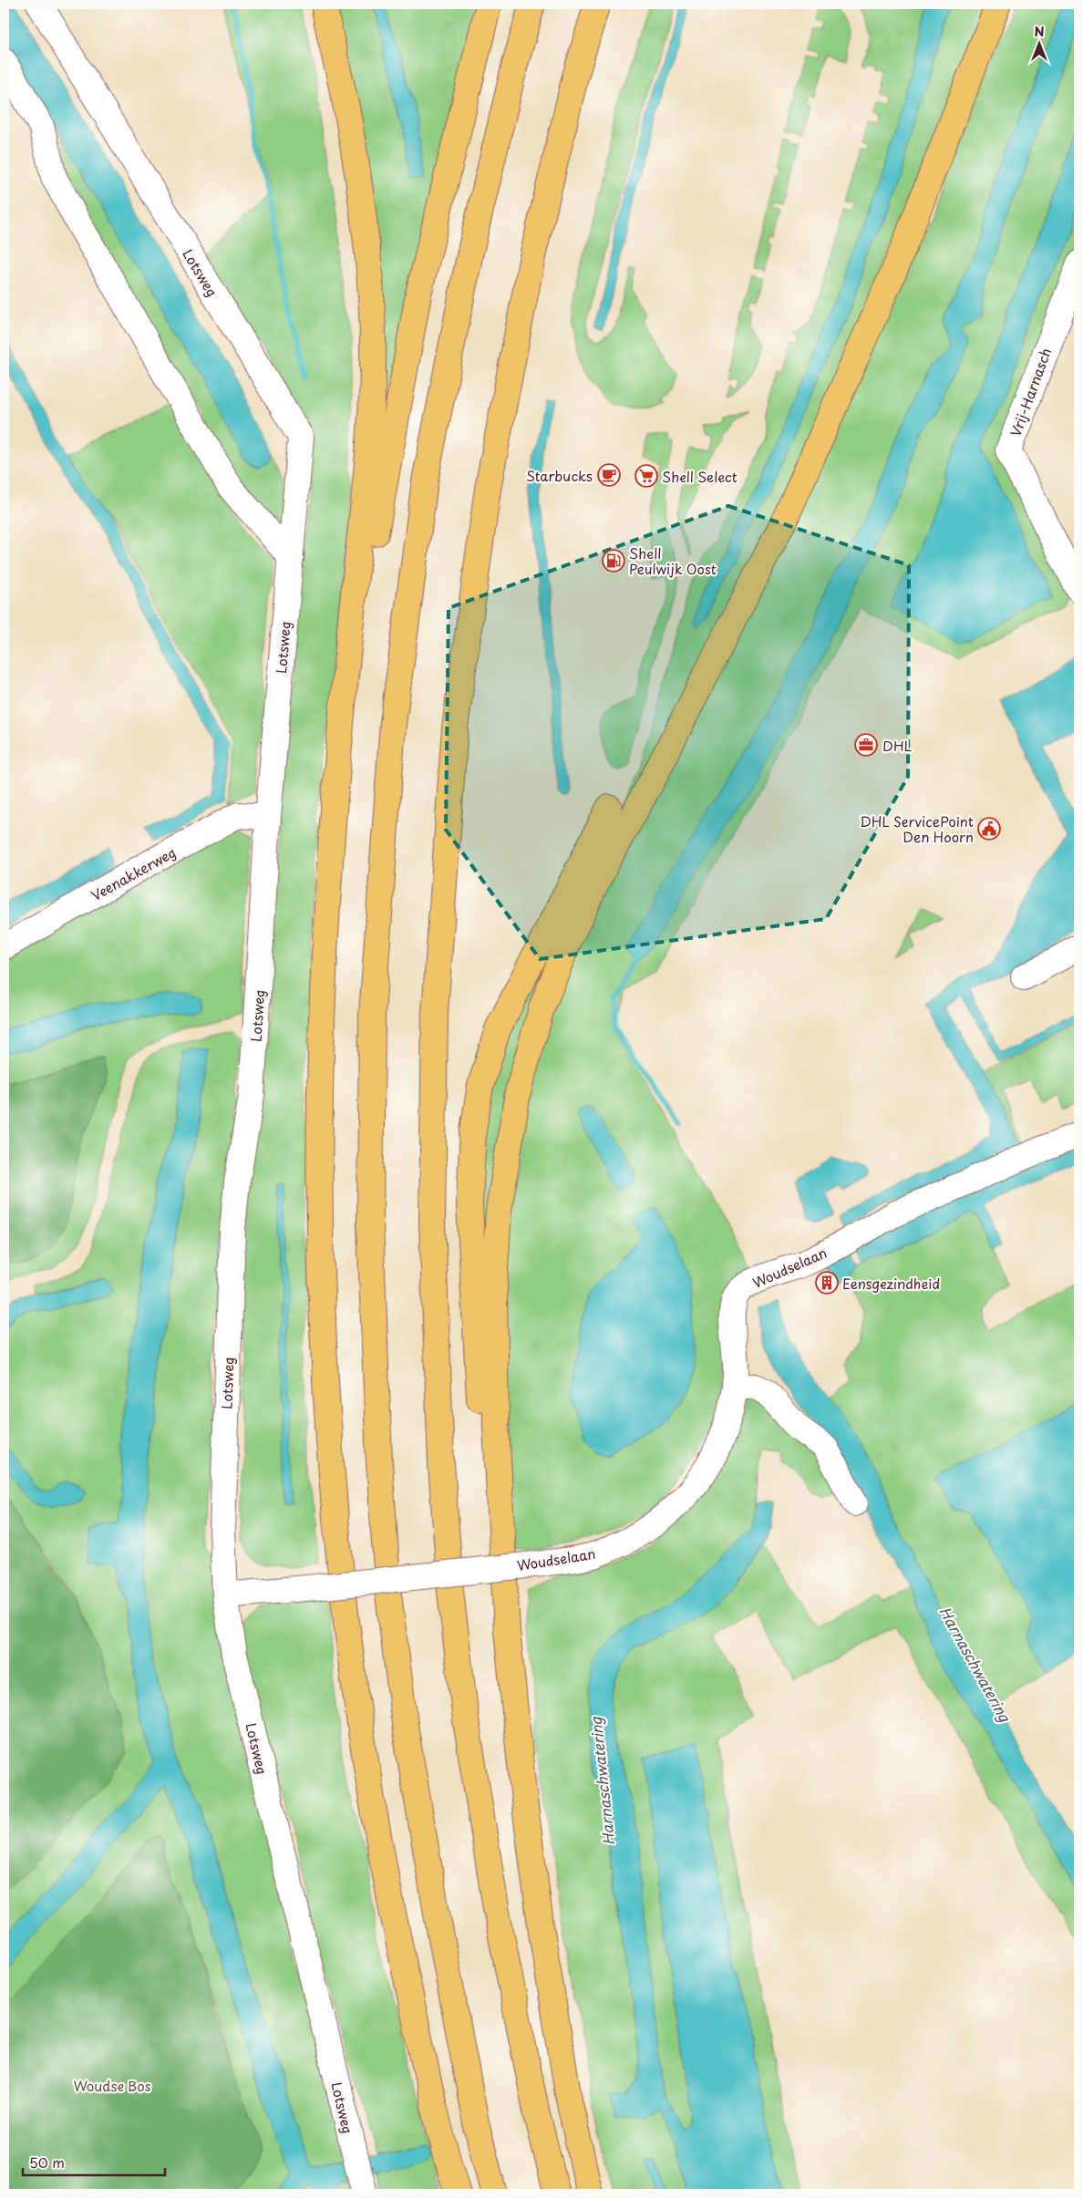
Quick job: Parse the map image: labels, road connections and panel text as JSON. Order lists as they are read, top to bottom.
{
  "streets": {
    "street": [
      "Lotsweg",
      "Vrij-Harnasch",
      "Veenakkerweg",
      "Woudselaan"
    ]
  },
  "crossings": [
    ["Lotsweg", "Veenakkerweg"],
    ["Lotsweg", "Woudselaan"]
  ],
  "water": ["Harnaschwatering"],
  "parks": ["Woudse Bos"],
  "places": {
    "cafe": ["Starbucks"],
    "supermarket": ["Shell Select"],
    "fuel station": ["Shell Peulwijk Oost"],
    "office": ["DHL"],
    "public building": ["DHL ServicePoint Den Hoorn"],
    "building": ["Eensgezindheid"]
  },
  "scale_bar": "50 m",
  "north": "top"
}
